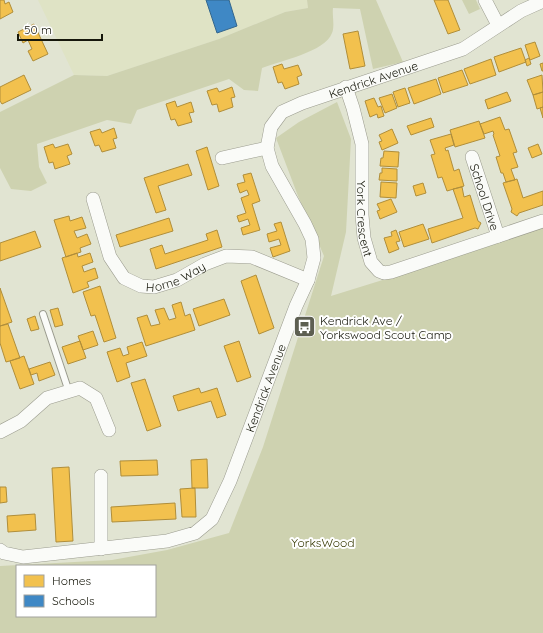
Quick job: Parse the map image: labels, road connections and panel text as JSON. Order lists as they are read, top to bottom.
{
  "streets": {
    "street": [
      "Kendrick Avenue",
      "School Drive",
      "York Crescent",
      "Horne Way"
    ]
  },
  "crossings": [
    ["Kendrick Avenue", "York Crescent"],
    ["Kendrick Avenue", "Horne Way"],
    ["School Drive", "York Crescent"]
  ],
  "parks": ["YorksWood"],
  "places": {
    "bus stop": ["Kendrick Ave / Yorkswood Scout Camp"]
  },
  "legend": ["Homes", "Schools"],
  "scale_bar": "50 m"
}
